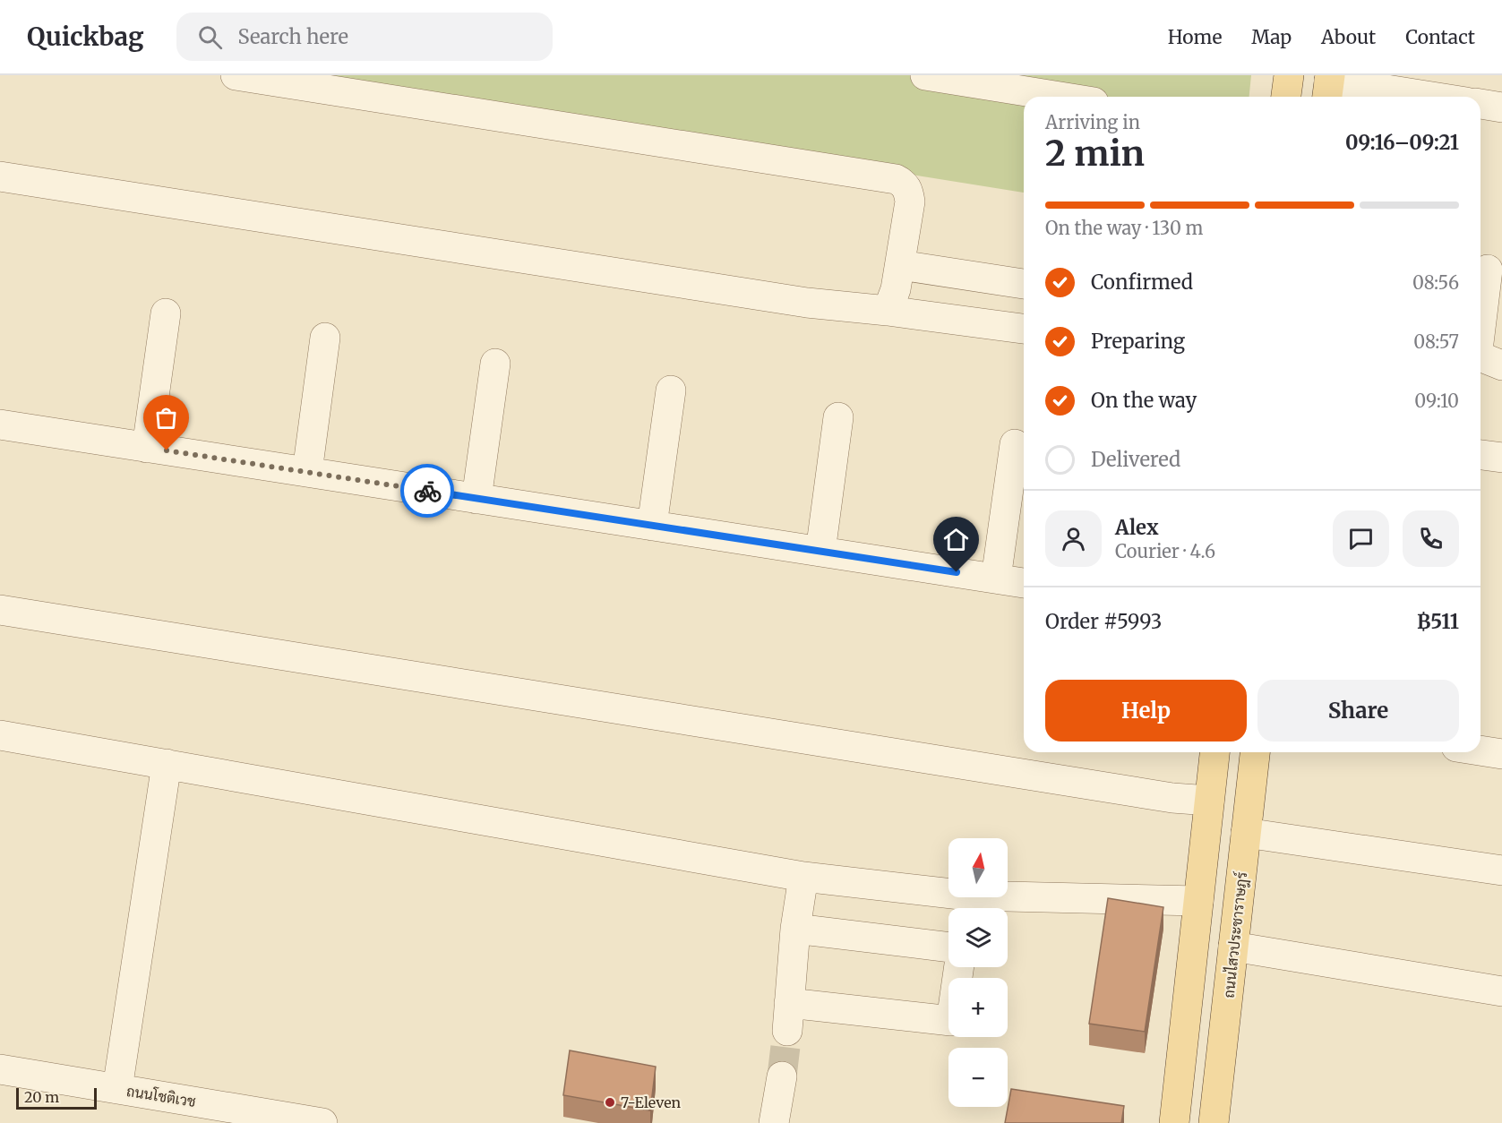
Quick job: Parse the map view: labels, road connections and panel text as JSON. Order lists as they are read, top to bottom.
{
  "streets": {
    "main road": ["ถนนไสวประชาราษฎร์"],
    "street": ["ถนนโชติเวช"]
  },
  "places": ["7-Eleven"],
  "scale_bar": "20 m",
  "north": "top",
  "page": {
    "header": "Quickbag",
    "search": "Search here",
    "nav": [
      "Home",
      "Map",
      "About",
      "Contact"
    ],
    "heading": ["2 min", "Arriving in", "09:16–09:21"],
    "panel": [
      "Alex",
      "Courier · 4.6",
      "Order #5993",
      "฿511"
    ],
    "bar": "On the way · 130 m",
    "list": [
      ["Confirmed", "08:56"],
      ["Preparing", "08:57"],
      ["On the way", "09:10"],
      "Delivered"
    ],
    "buttons": ["Help", "Share"],
    "map_buttons": ["+", "−"],
    "scale": "20 m"
  }
}
